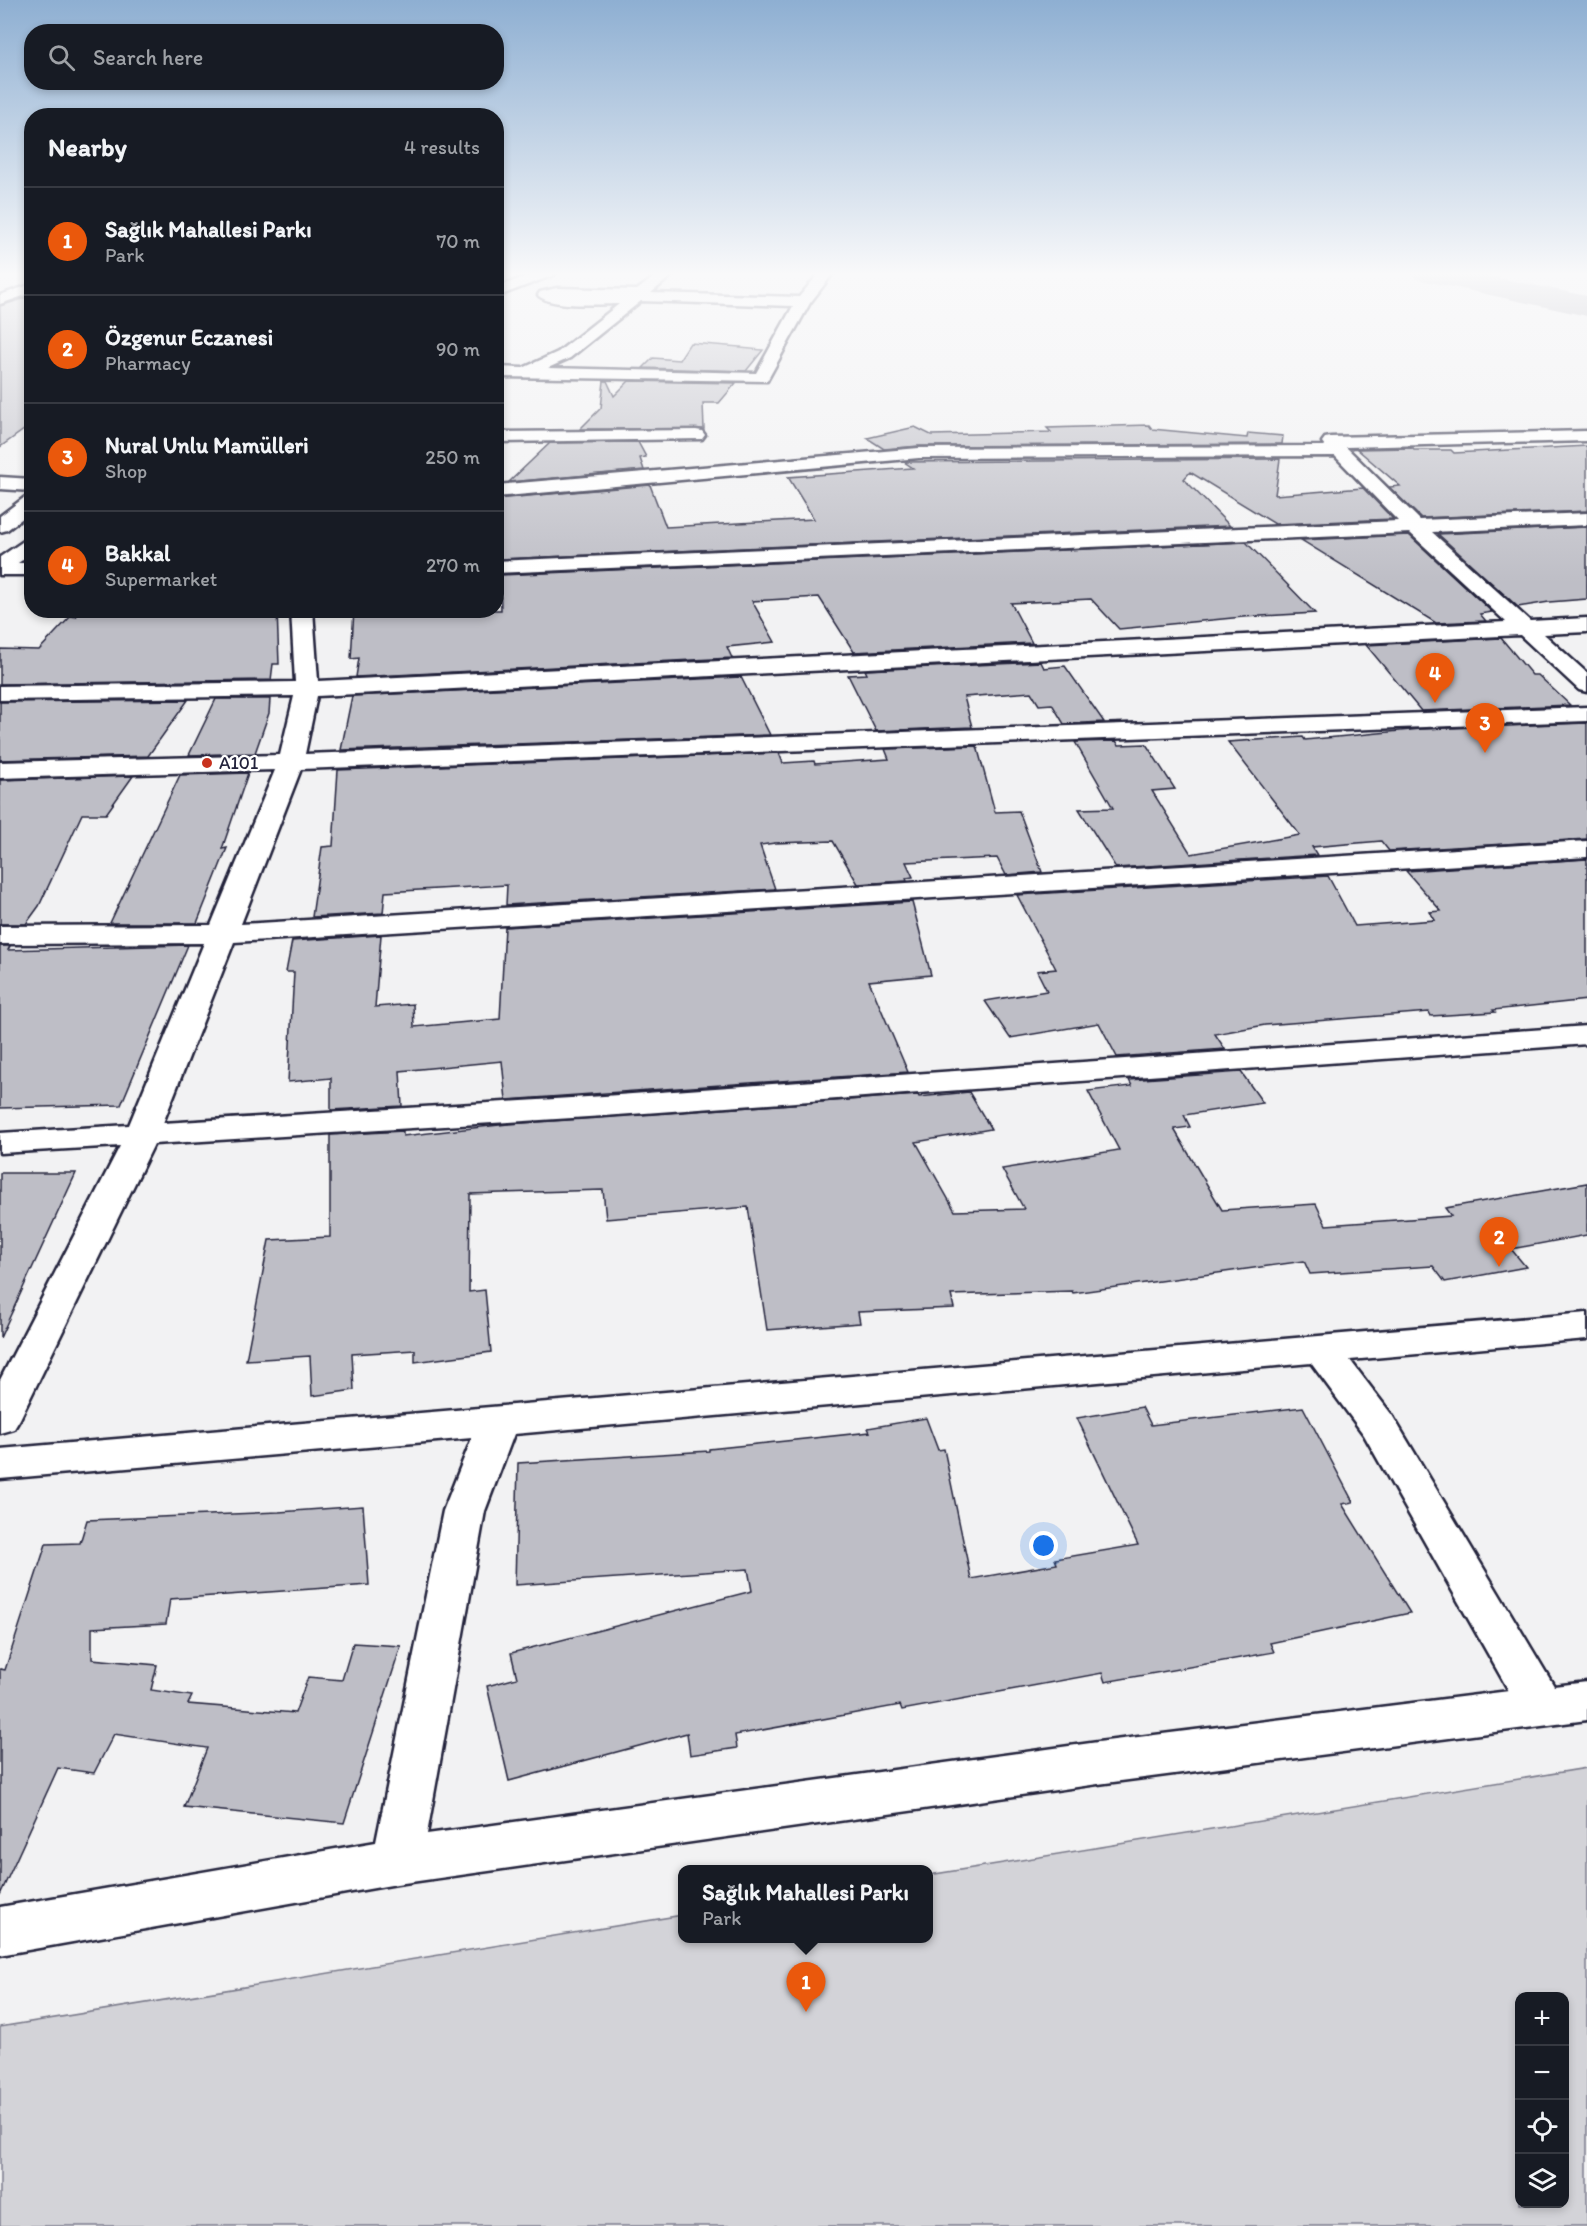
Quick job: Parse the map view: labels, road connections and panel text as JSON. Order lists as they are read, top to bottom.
{
  "places": ["A101"],
  "page": {
    "search": "Search here",
    "heading": ["Nearby", "4 results"],
    "list": [
      {
        "mark": "1",
        "name": "Sağlık Mahallesi Parkı",
        "note": "Park",
        "value": "70 m"
      },
      {
        "mark": "2",
        "name": "Özgenur Eczanesi",
        "note": "Pharmacy",
        "value": "90 m"
      },
      {
        "mark": "3",
        "name": "Nural Unlu Mamülleri",
        "note": "Shop",
        "value": "250 m"
      },
      {
        "mark": "4",
        "name": "Bakkal",
        "note": "Supermarket",
        "value": "270 m"
      }
    ],
    "pins": [
      "4",
      "3",
      "2",
      "1"
    ],
    "popup": ["Sağlık Mahallesi Parkı", "Park"],
    "map_buttons": ["+", "−"]
  }
}
